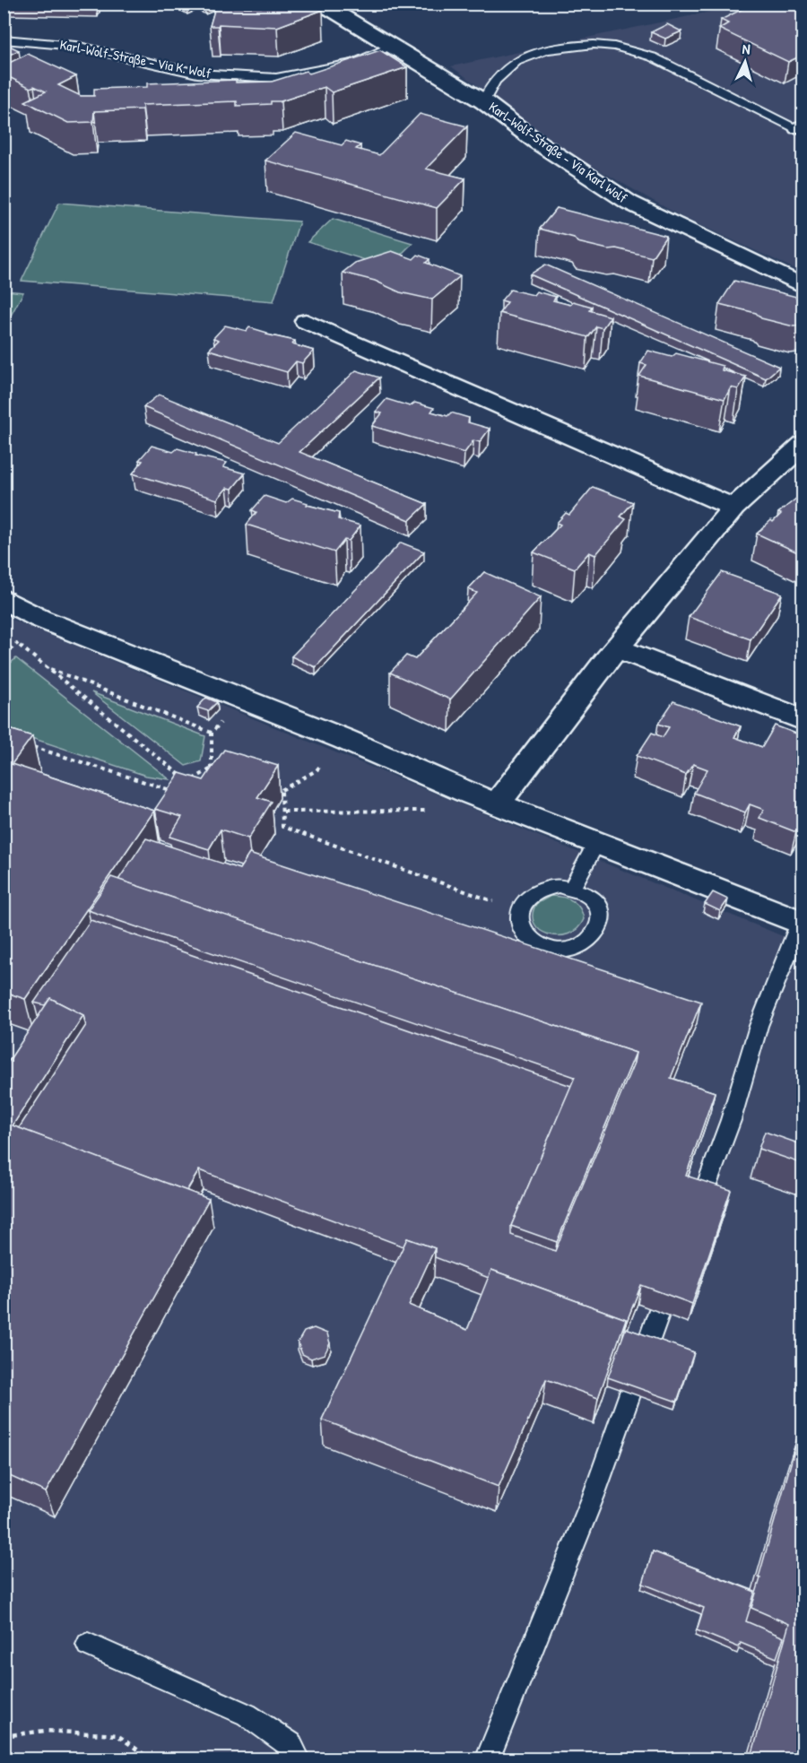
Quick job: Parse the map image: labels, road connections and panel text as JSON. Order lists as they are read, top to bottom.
{
  "streets": {
    "street": ["Karl-Wolf-Straße - Via Karl Wolf"],
    "lane": ["Karl-Wolf-Straße - Via K. Wolf"]
  },
  "crossings": [
    ["Karl-Wolf-Straße - Via K. Wolf", "Karl-Wolf-Straße - Via Karl Wolf"]
  ],
  "north": "top"
}
